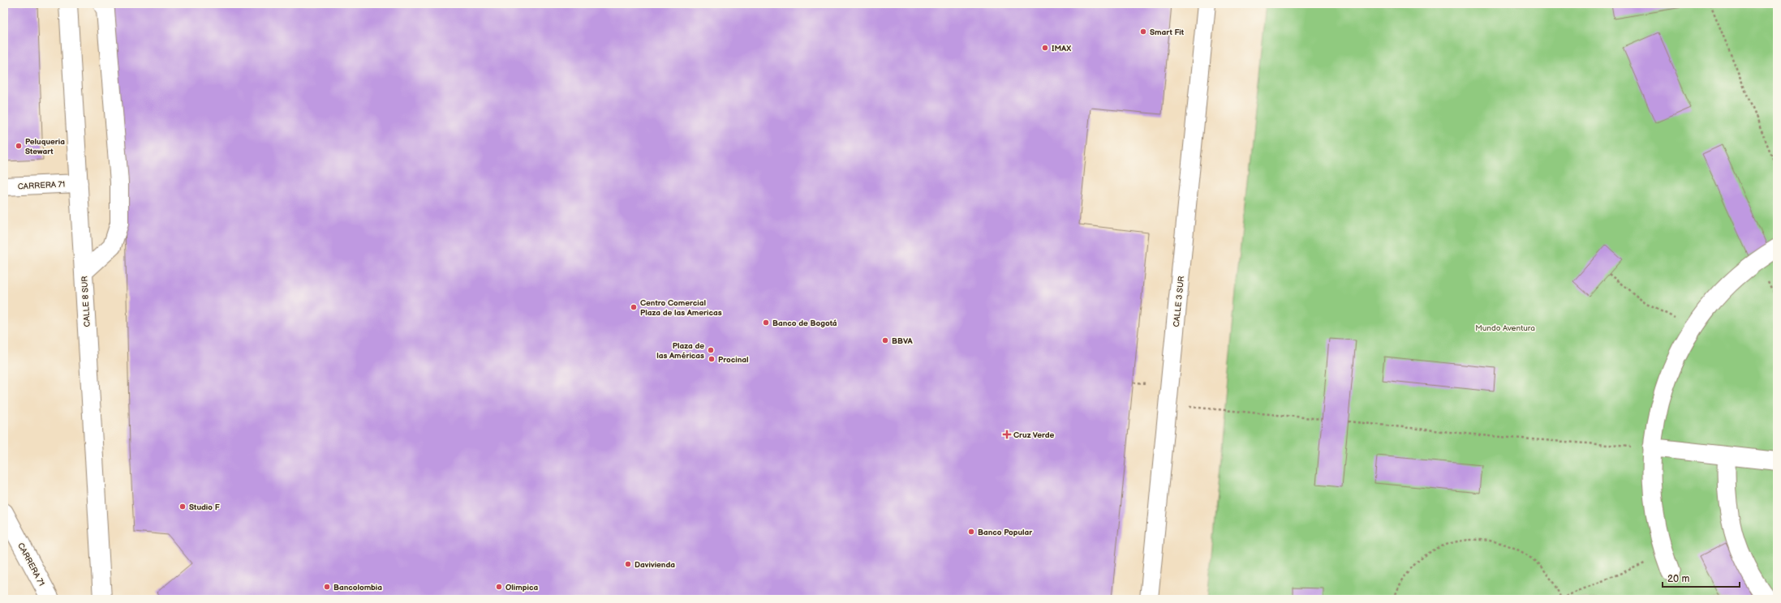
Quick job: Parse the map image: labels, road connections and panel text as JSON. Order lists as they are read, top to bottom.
{
  "streets": {
    "street": ["CARRERA 71", "CALLE 8 SUR", "CALLE 3 SUR"]
  },
  "crossings": [
    ["CARRERA 71", "CALLE 8 SUR"]
  ],
  "parks": ["Mundo Aventura"],
  "places": {
    "other": [
      "Smart Fit",
      "IMAX",
      "Peluqueria Stewart",
      "Centro Comercial Plaza de las Americas",
      "Banco de Bogotá",
      "BBVA",
      "Plaza de las Américas",
      "Procinal",
      "Studio F",
      "Banco Popular",
      "Davivienda",
      "Bancolombia",
      "Olimpica"
    ],
    "health": ["Cruz Verde"]
  },
  "scale_bar": "20 m"
}
